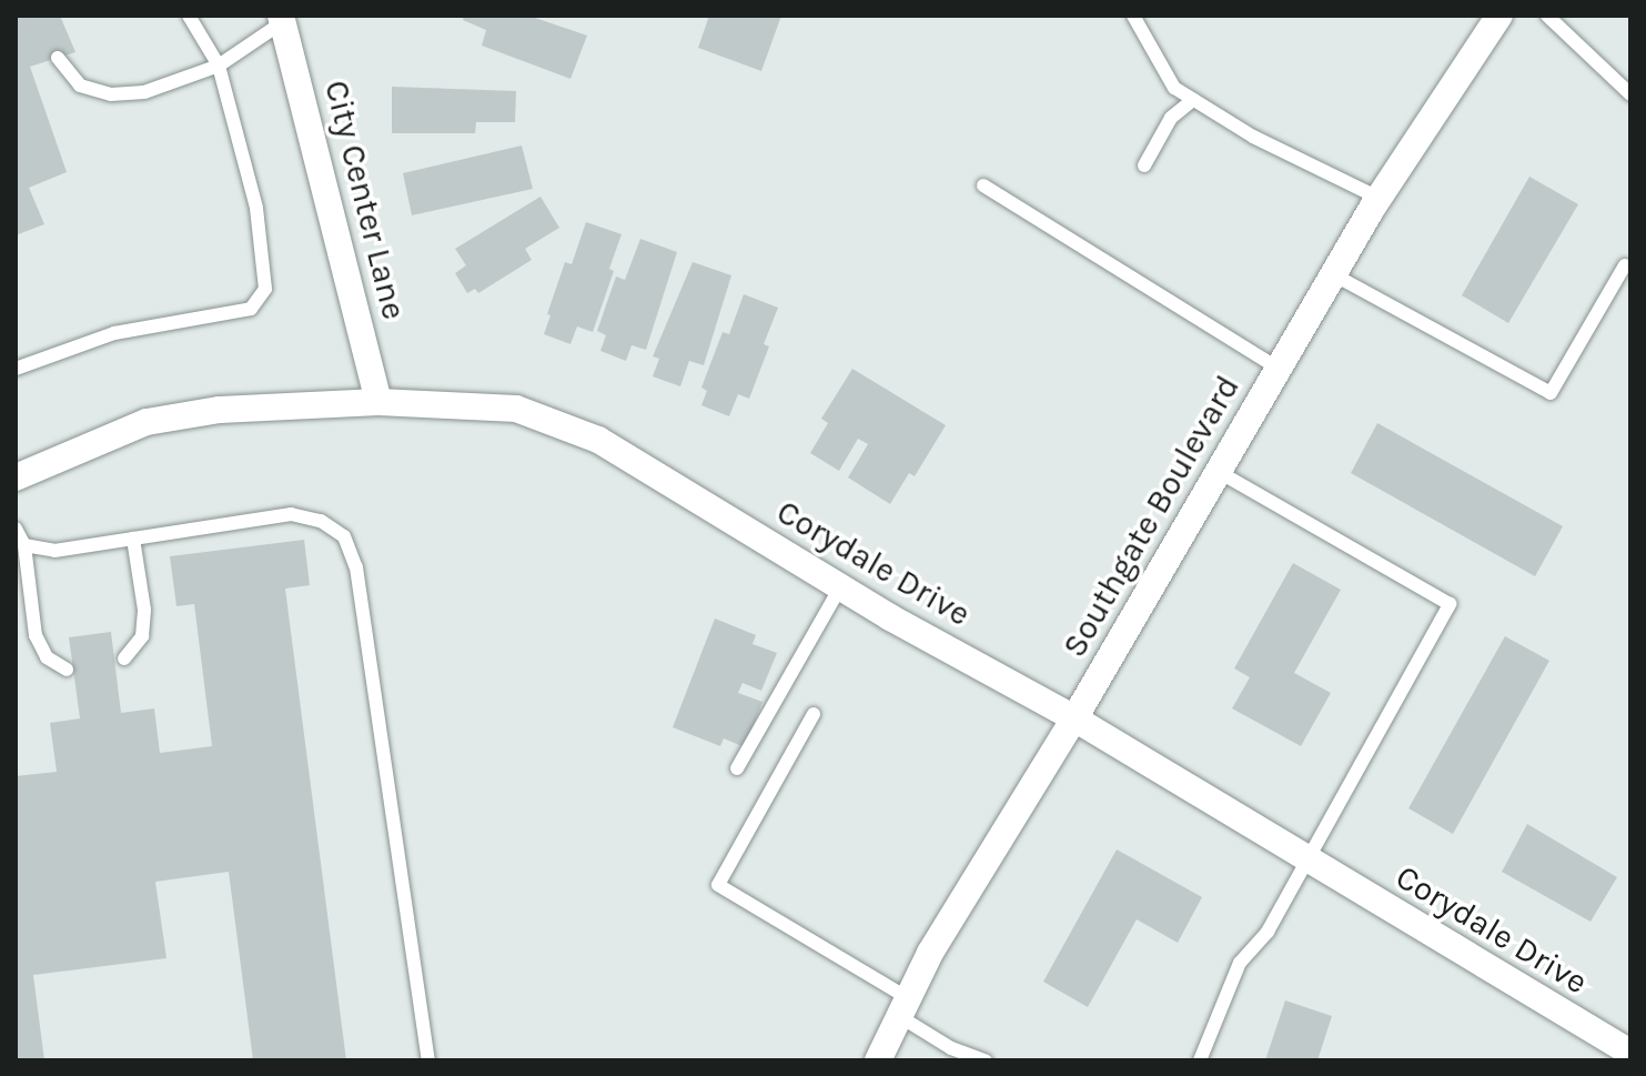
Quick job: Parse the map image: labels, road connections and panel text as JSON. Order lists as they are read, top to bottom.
{
  "streets": {
    "street": ["City Center Lane", "Southgate Boulevard", "Corydale Drive"]
  },
  "crossings": [
    ["City Center Lane", "Corydale Drive"],
    ["Southgate Boulevard", "Corydale Drive"]
  ]
}
